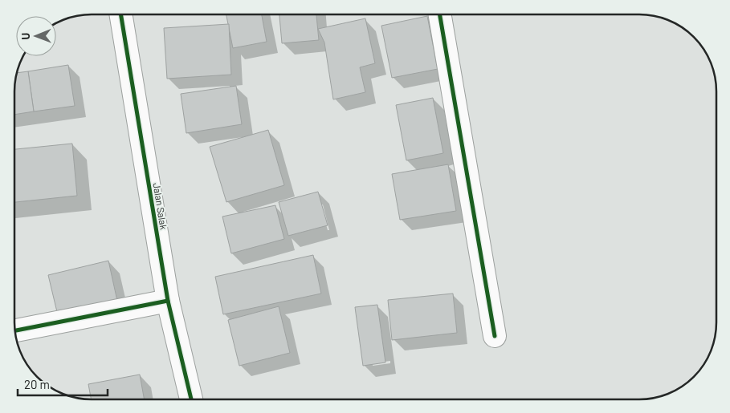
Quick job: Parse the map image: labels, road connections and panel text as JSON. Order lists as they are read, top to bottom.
{
  "streets": {
    "street": ["Jalan Salak"]
  },
  "scale_bar": "20 m",
  "north": "left"
}
